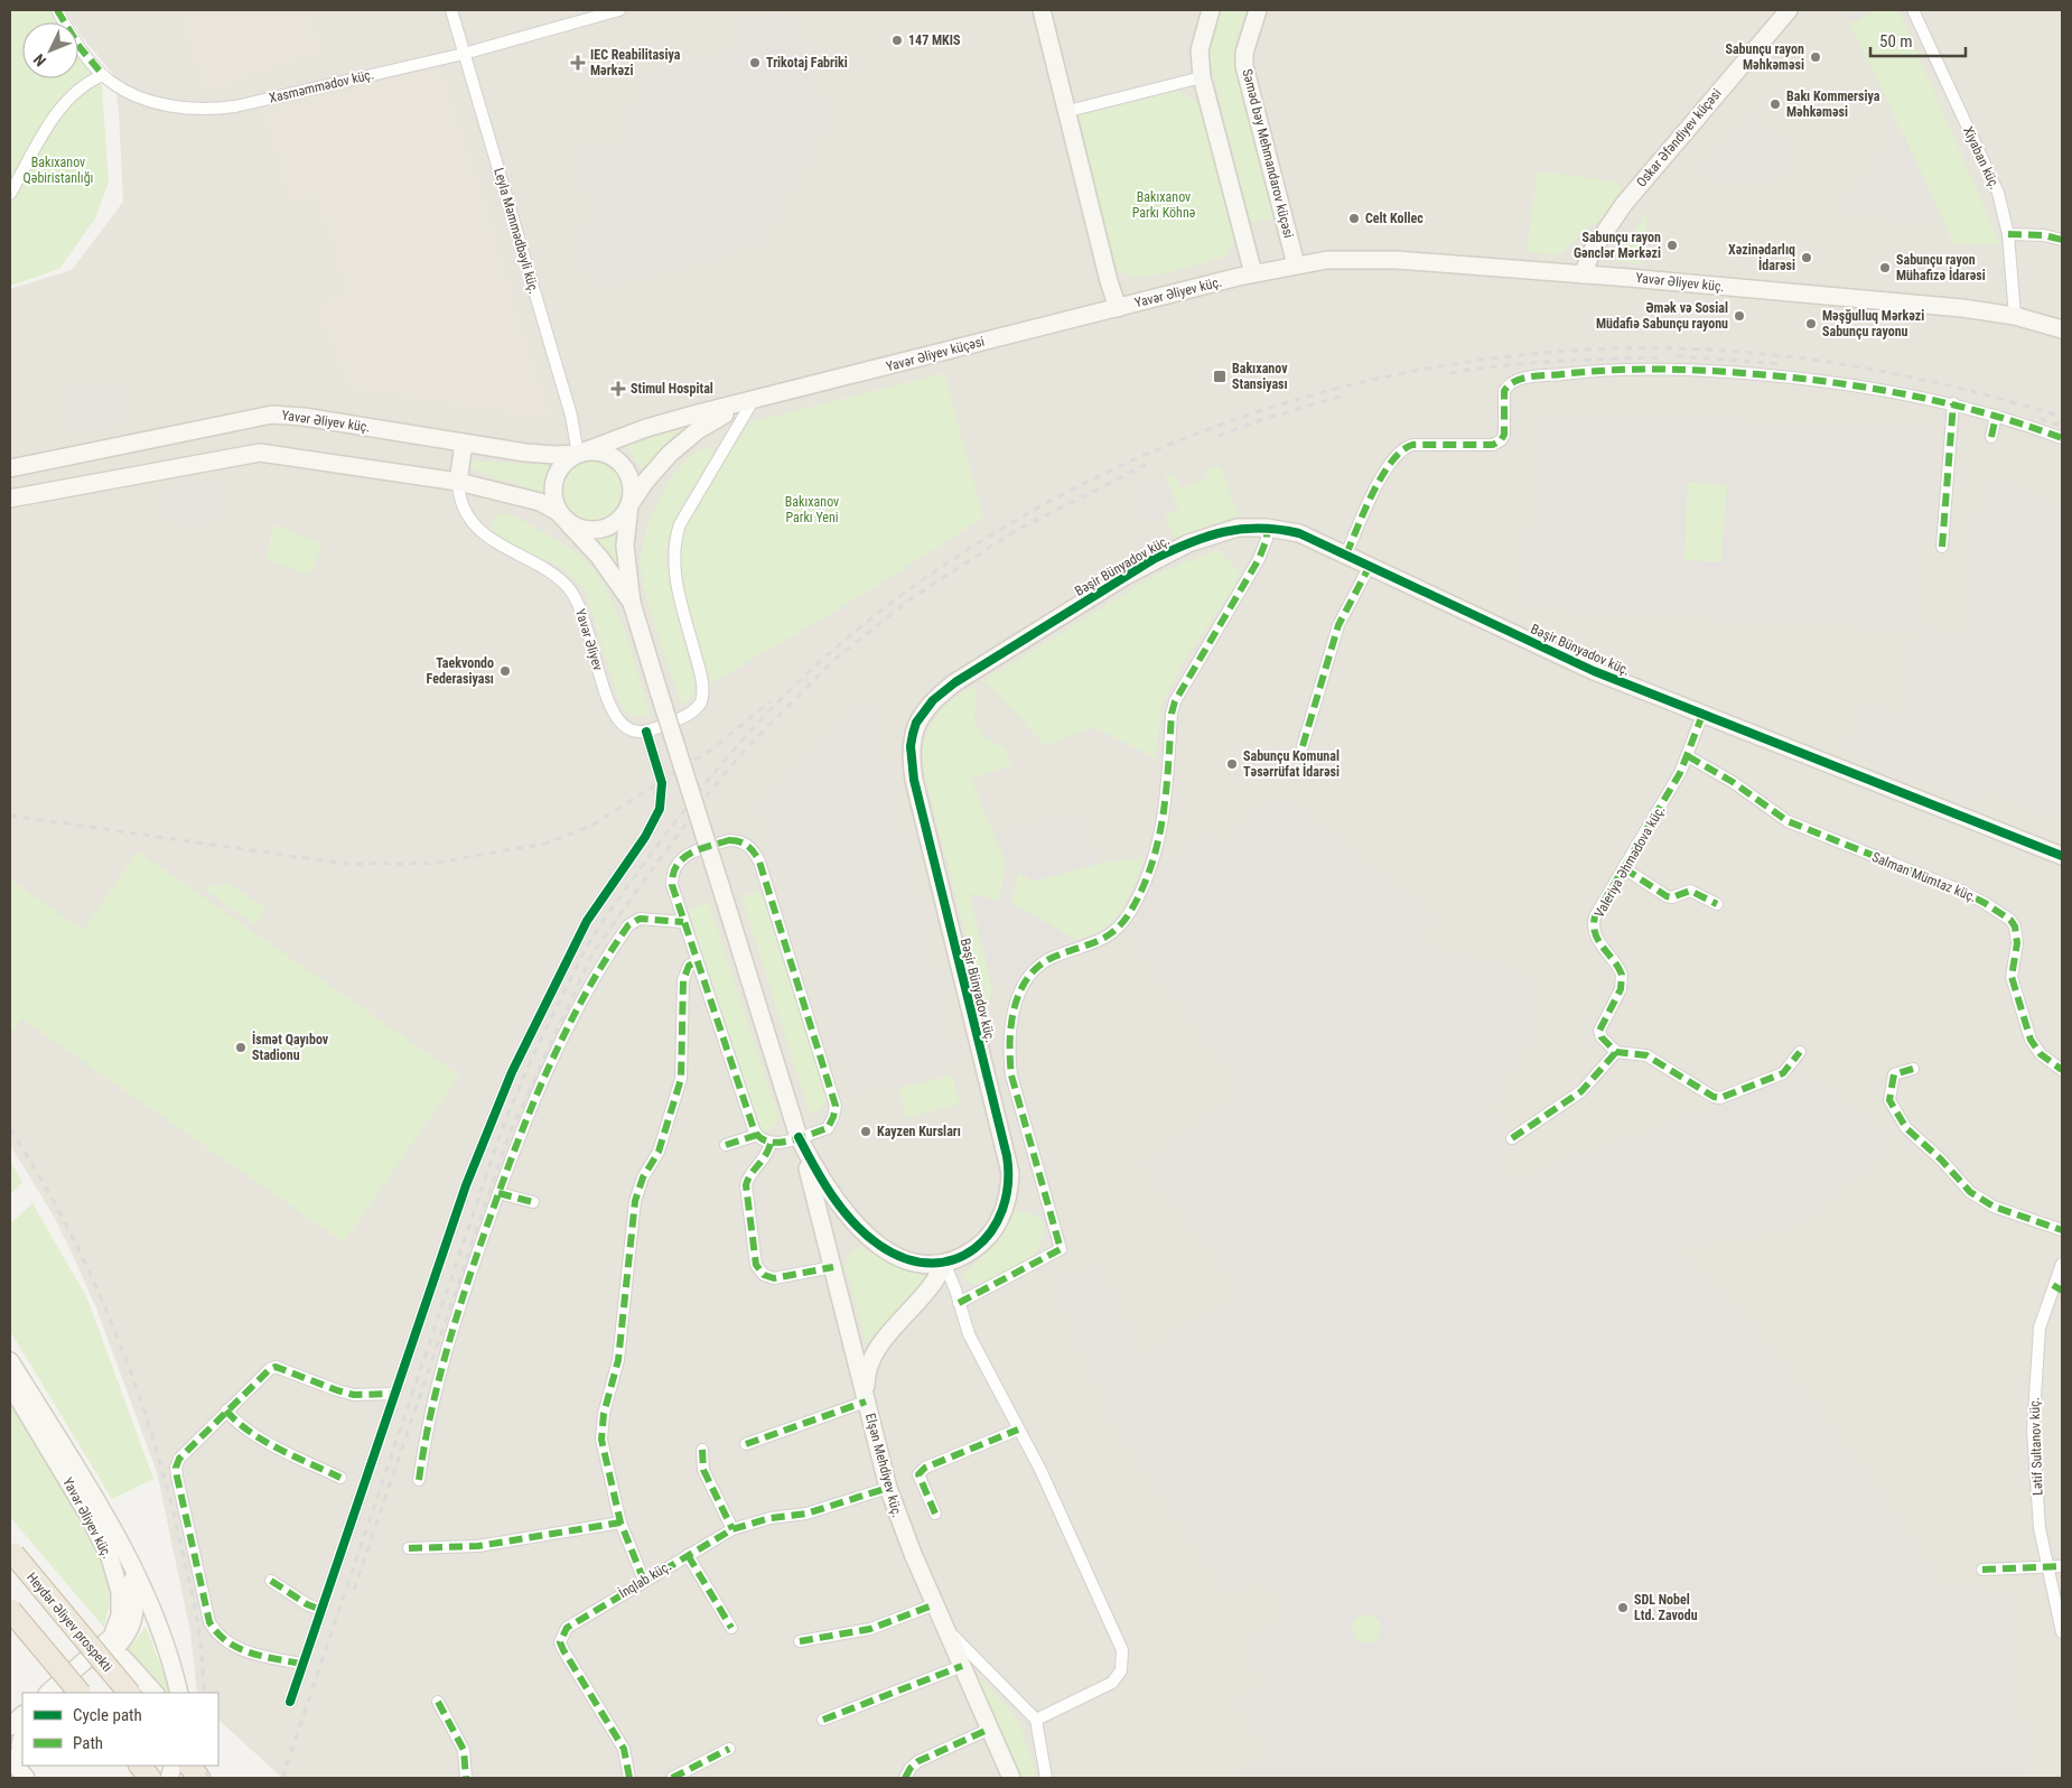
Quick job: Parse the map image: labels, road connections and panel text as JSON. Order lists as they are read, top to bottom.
{
  "streets": {
    "highway": ["Heydər Əliyev prospekti"],
    "main road": [
      "Oskar Əfəndiyev küçəsi",
      "Səməd bəy Mehmandarov küçəsi",
      "Yavər Əliyev küç.",
      "Yavər Əliyev küçəsi",
      "Bəşir Bünyadov küç.",
      "Elşən Mehdiyev küç."
    ],
    "street": [
      "Xasməmmədov küç.",
      "Xiyaban küç.",
      "Leyla Məmmədbəyli küç.",
      "Yavər Əliyev",
      "Valeriya Əhmədova küç.",
      "Salman Mümtaz küç.",
      "Lətif Sultanov küç.",
      "İnqlab küç."
    ]
  },
  "crossings": [
    ["Xasməmmədov küç.", "Leyla Məmmədbəyli küç."],
    ["Oskar Əfəndiyev küçəsi", "Yavər Əliyev küç."],
    ["Səməd bəy Mehmandarov küçəsi", "Yavər Əliyev küç."],
    ["Xiyaban küç.", "Yavər Əliyev küç."],
    ["Leyla Məmmədbəyli küç.", "Yavər Əliyev küç."],
    ["Yavər Əliyev küç.", "Yavər Əliyev küçəsi"],
    ["Bəşir Bünyadov küç.", "Valeriya Əhmədova küç."],
    ["Valeriya Əhmədova küç.", "Salman Mümtaz küç."],
    ["Elşən Mehdiyev küç.", "İnqlab küç."]
  ],
  "parks": ["Bakıxanov Qəbiristanlığı", "Bakıxanov Parkı Köhnə", "Bakıxanov Parkı Yeni"],
  "places": {
    "other": [
      "147 MKIS",
      "Sabunçu rayon Məhkəməsi",
      "Trikotaj Fabriki",
      "Bakı Kommersiya Məhkəməsi",
      "Celt Kollec",
      "Sabunçu rayon Gənclər Mərkəzi",
      "Xəzinədarlıq İdarəsi",
      "Sabunçu rayon Mühafizə İdarəsi",
      "Əmək və Sosial Müdafiə Sabunçu rayonu",
      "Məşğulluq Mərkəzi Sabunçu rayonu",
      "Taekvondo Federasiyası",
      "Sabunçu Komunal Təsərrüfat İdarəsi",
      "İsmət Qayıbov Stadionu",
      "Kayzen Kursları",
      "SDL Nobel Ltd. Zavodu"
    ],
    "health": ["IEC Reabilitasiya Mərkəzi", "Stimul Hospital"],
    "transit": ["Bakıxanov Stansiyası"]
  },
  "legend": ["Cycle path", "Path"],
  "scale_bar": "50 m",
  "north": "bottom left"
}
